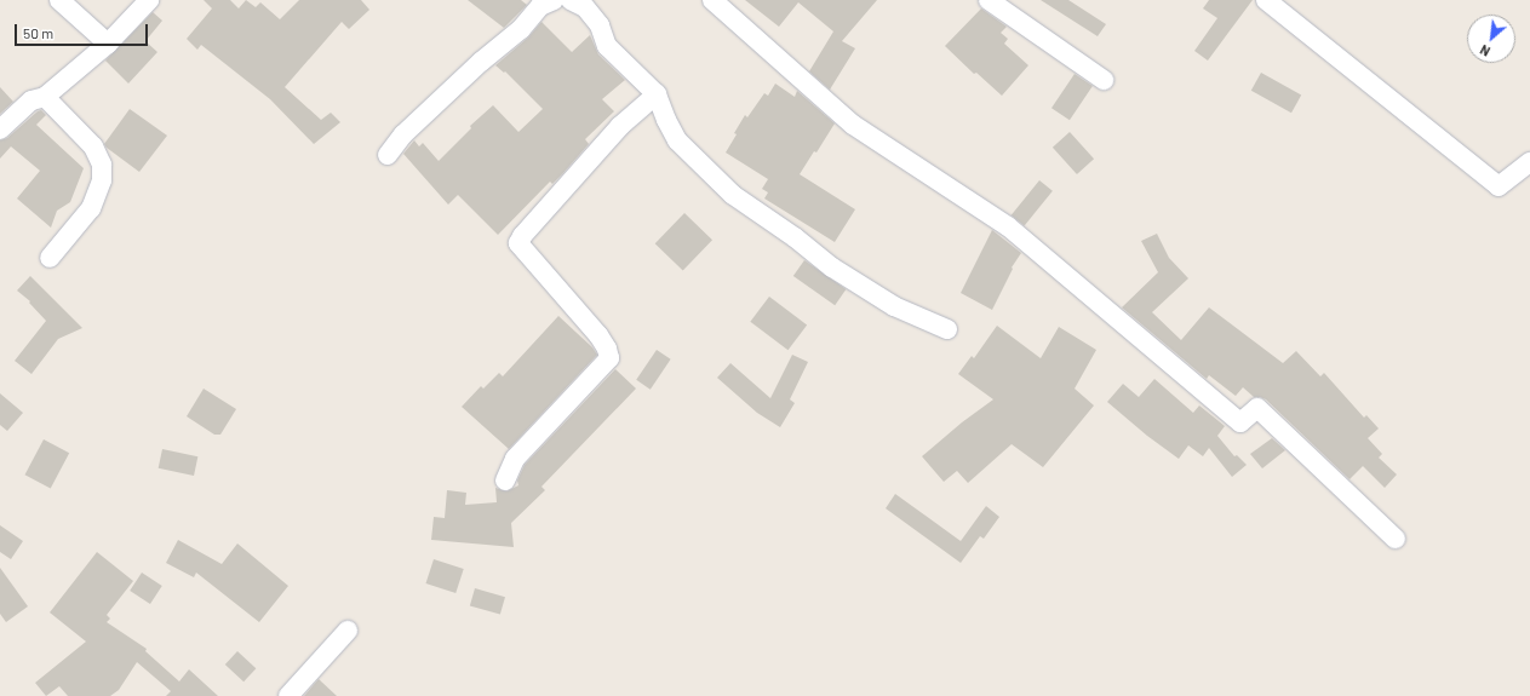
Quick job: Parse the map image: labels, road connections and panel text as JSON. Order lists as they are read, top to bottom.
{
  "scale_bar": "50 m",
  "north": "bottom left"
}
